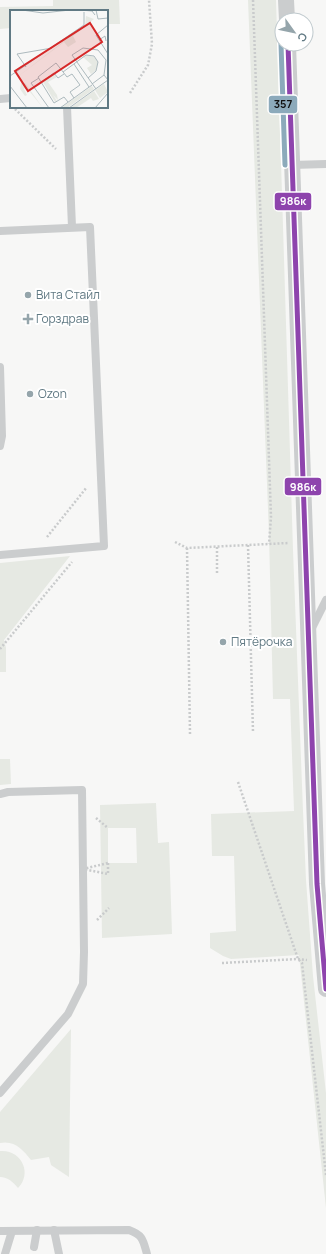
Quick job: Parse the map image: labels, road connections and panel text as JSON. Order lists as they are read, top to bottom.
{
  "places": {
    "other": ["Вита Стайл", "Ozon", "Пятёрочка"],
    "health": ["Горздрав"]
  },
  "lines": ["transit line 986к", "transit line 357"],
  "north": "bottom right"
}
